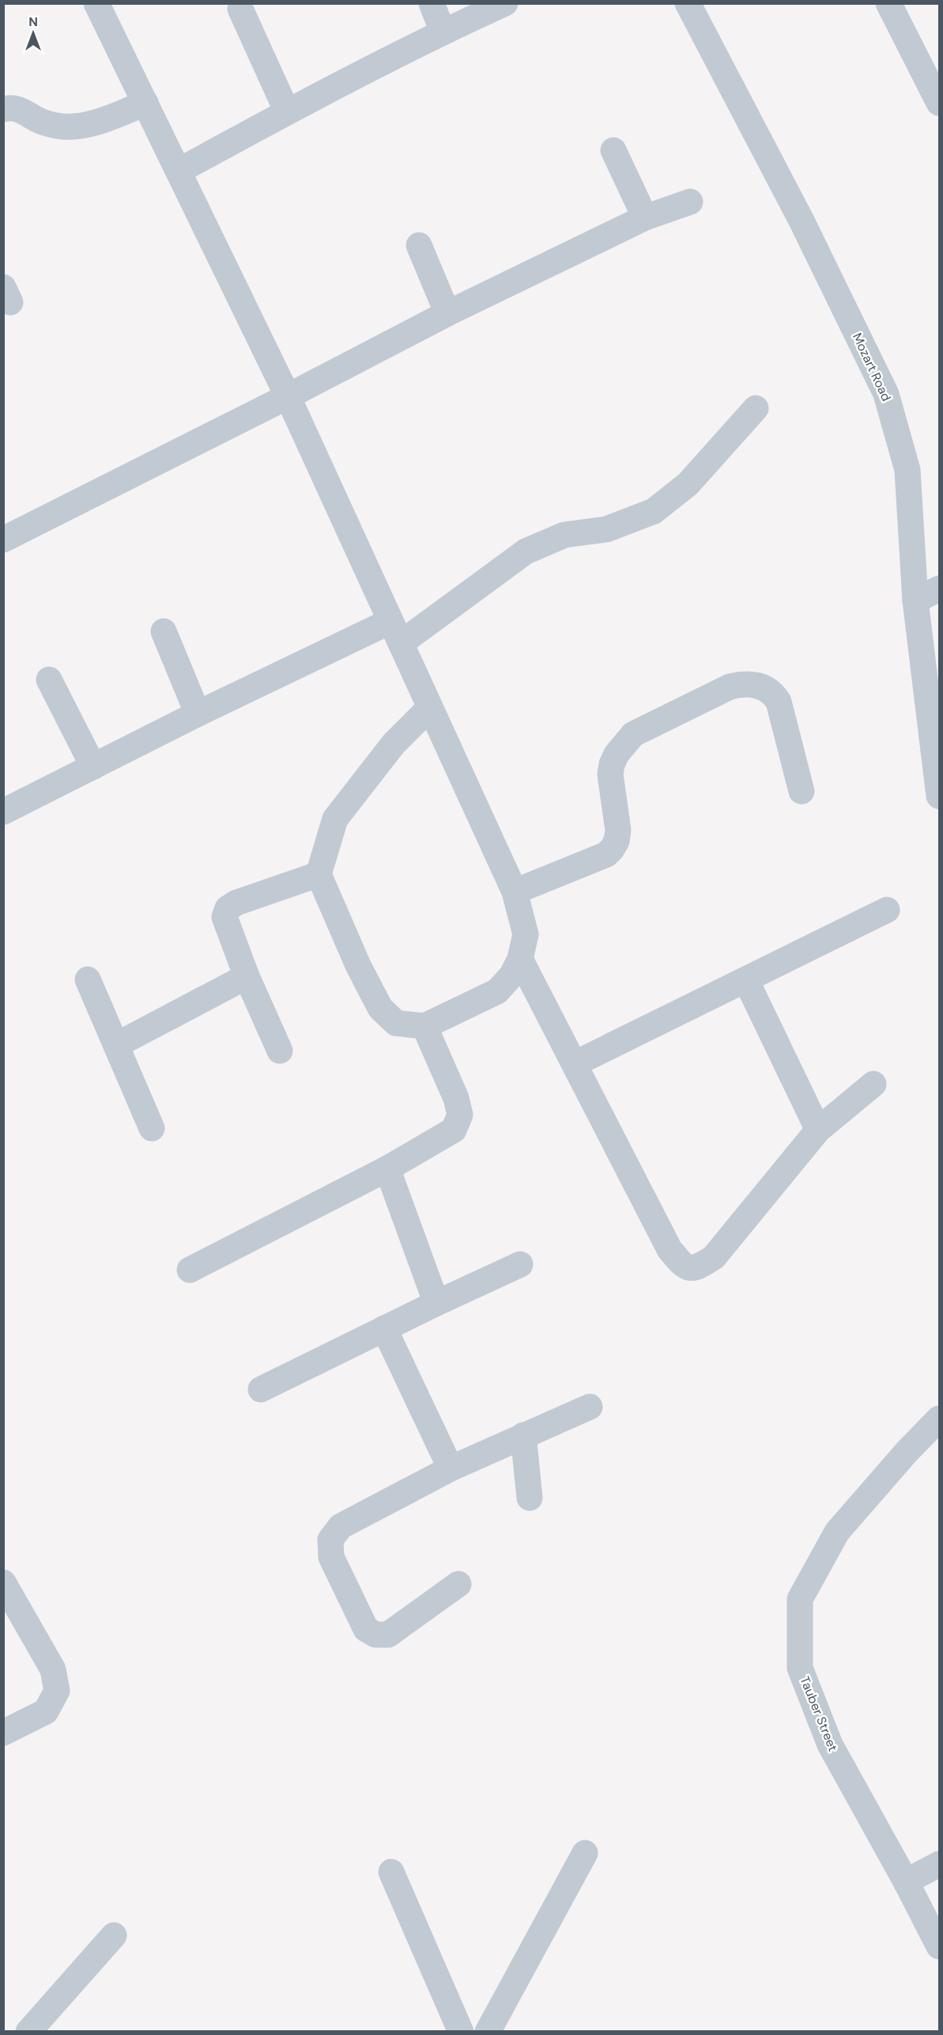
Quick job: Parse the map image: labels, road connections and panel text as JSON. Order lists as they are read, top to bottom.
{
  "streets": {
    "street": ["Mozart Road", "Tauber Street"]
  },
  "north": "top"
}
